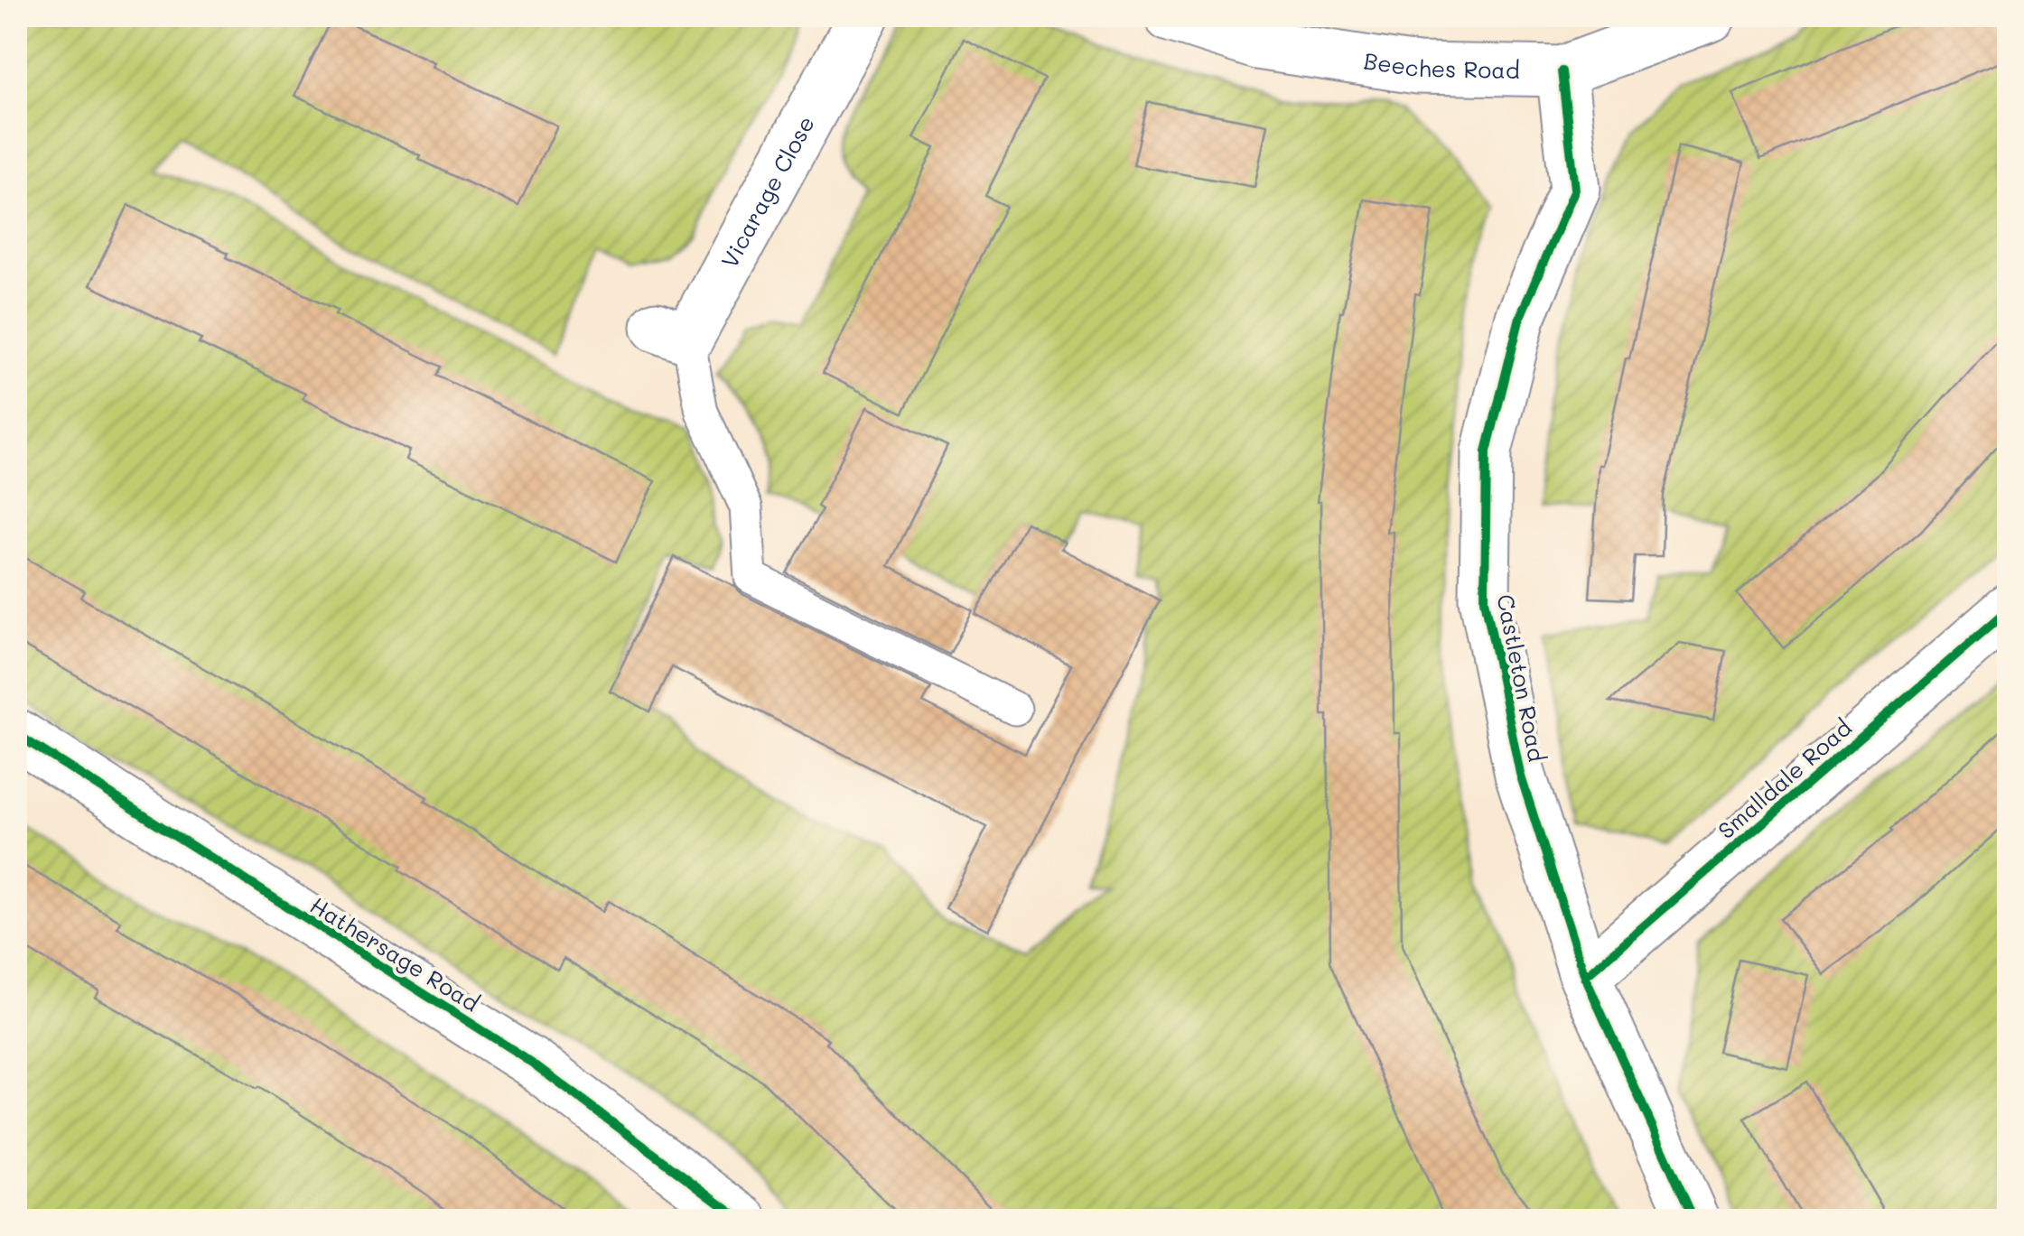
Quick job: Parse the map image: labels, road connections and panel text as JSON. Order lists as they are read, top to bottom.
{
  "streets": {
    "street": [
      "Beeches Road",
      "Vicarage Close",
      "Castleton Road",
      "Smalldale Road",
      "Hathersage Road"
    ]
  },
  "crossings": [
    ["Beeches Road", "Castleton Road"],
    ["Castleton Road", "Smalldale Road"]
  ]
}
